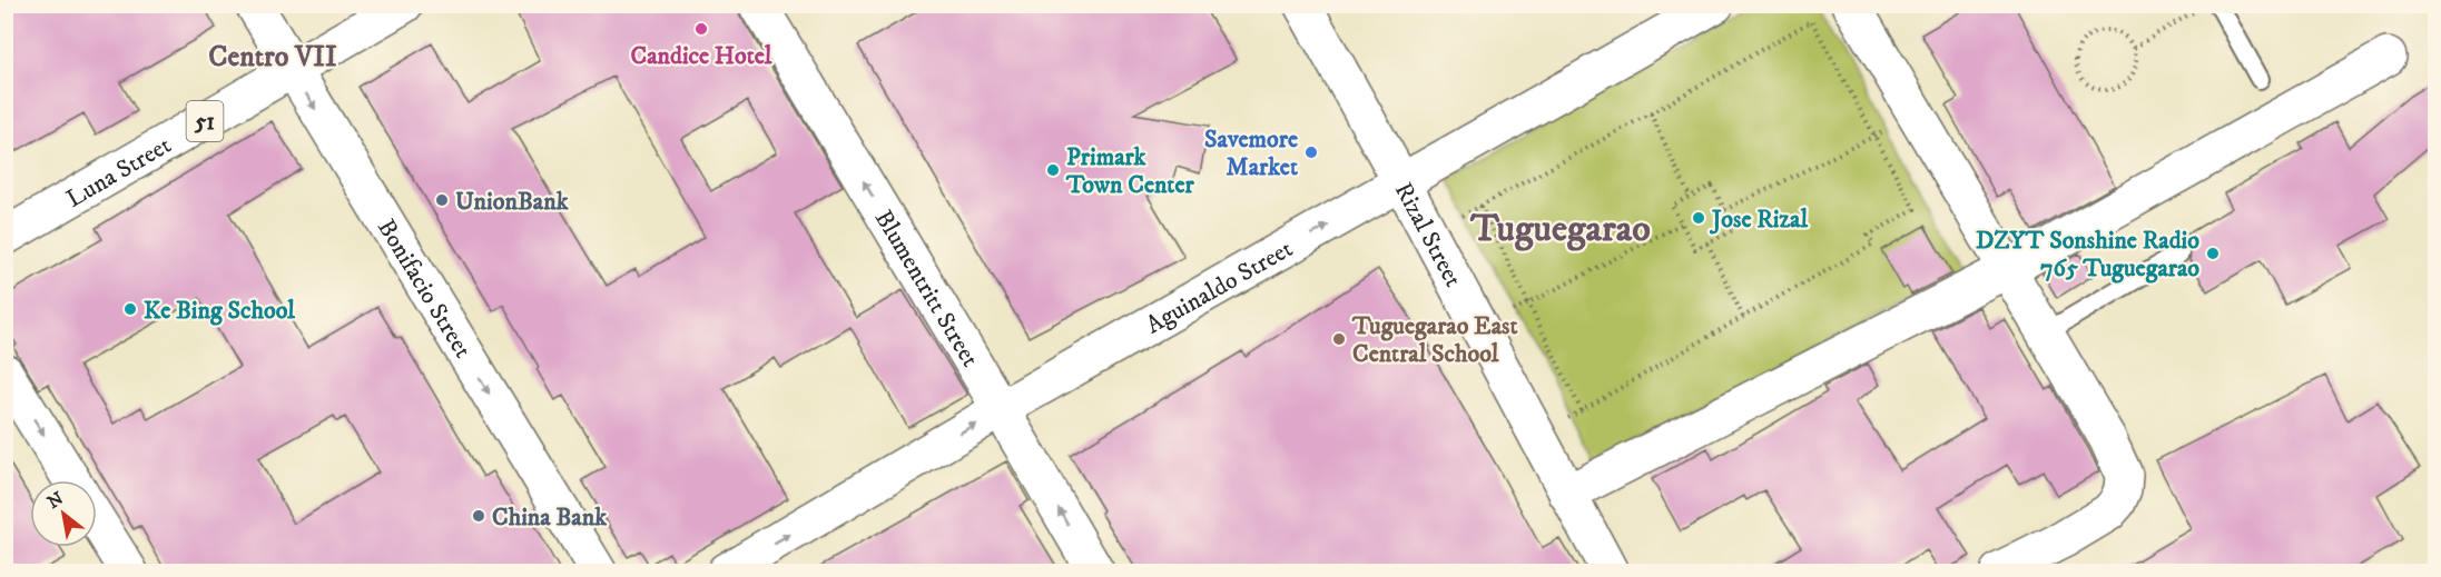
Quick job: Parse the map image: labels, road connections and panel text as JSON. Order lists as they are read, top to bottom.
{
  "streets": {
    "street": [
      "51",
      "Luna Street",
      "Rizal Street",
      "Aguinaldo Street",
      "Blumentritt Street",
      "Bonifacio Street"
    ]
  },
  "crossings": [
    ["Luna Street", "Bonifacio Street"],
    ["Rizal Street", "Aguinaldo Street"],
    ["Aguinaldo Street", "Blumentritt Street"]
  ],
  "one_way": ["Aguinaldo Street", "Blumentritt Street", "Bonifacio Street"],
  "districts": ["Centro VII", "Tuguegarao"],
  "places": [
    "Candice Hotel",
    "Savemore Market",
    "Primark Town Center",
    "UnionBank",
    "Jose Rizal",
    "DZYT Sonshine Radio 765 Tuguegarao",
    "Ke Bing School",
    "Tuguegarao East Central School",
    "China Bank"
  ],
  "north": "top left"
}
